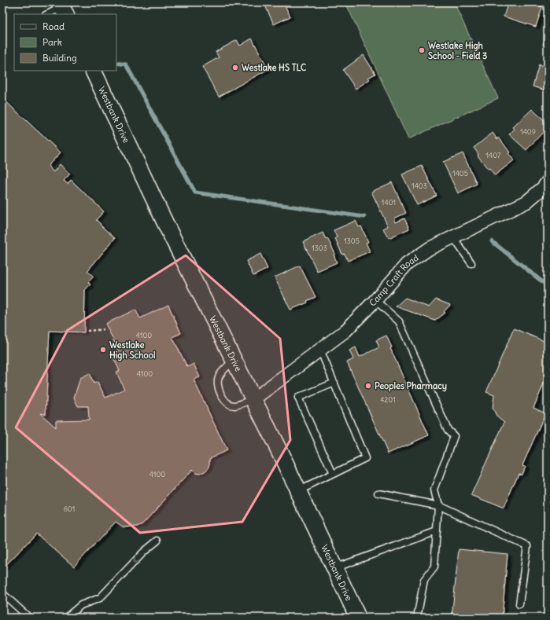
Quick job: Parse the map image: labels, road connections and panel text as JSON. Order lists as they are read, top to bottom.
{
  "streets": {
    "street": ["Westbank Drive", "Camp Craft Road"]
  },
  "crossings": [
    ["Westbank Drive", "Camp Craft Road"]
  ],
  "places": [
    "Westlake High School - Field 3",
    "Westlake HS TLC",
    "Westlake High School",
    "Peoples Pharmacy"
  ],
  "house_numbers": [
    "1409",
    "1407",
    "1405",
    "1403",
    "1401",
    "1305",
    "1303",
    "4100",
    "4100",
    "4201",
    "4100",
    "601"
  ],
  "legend": ["Road", "Park", "Building"]
}
